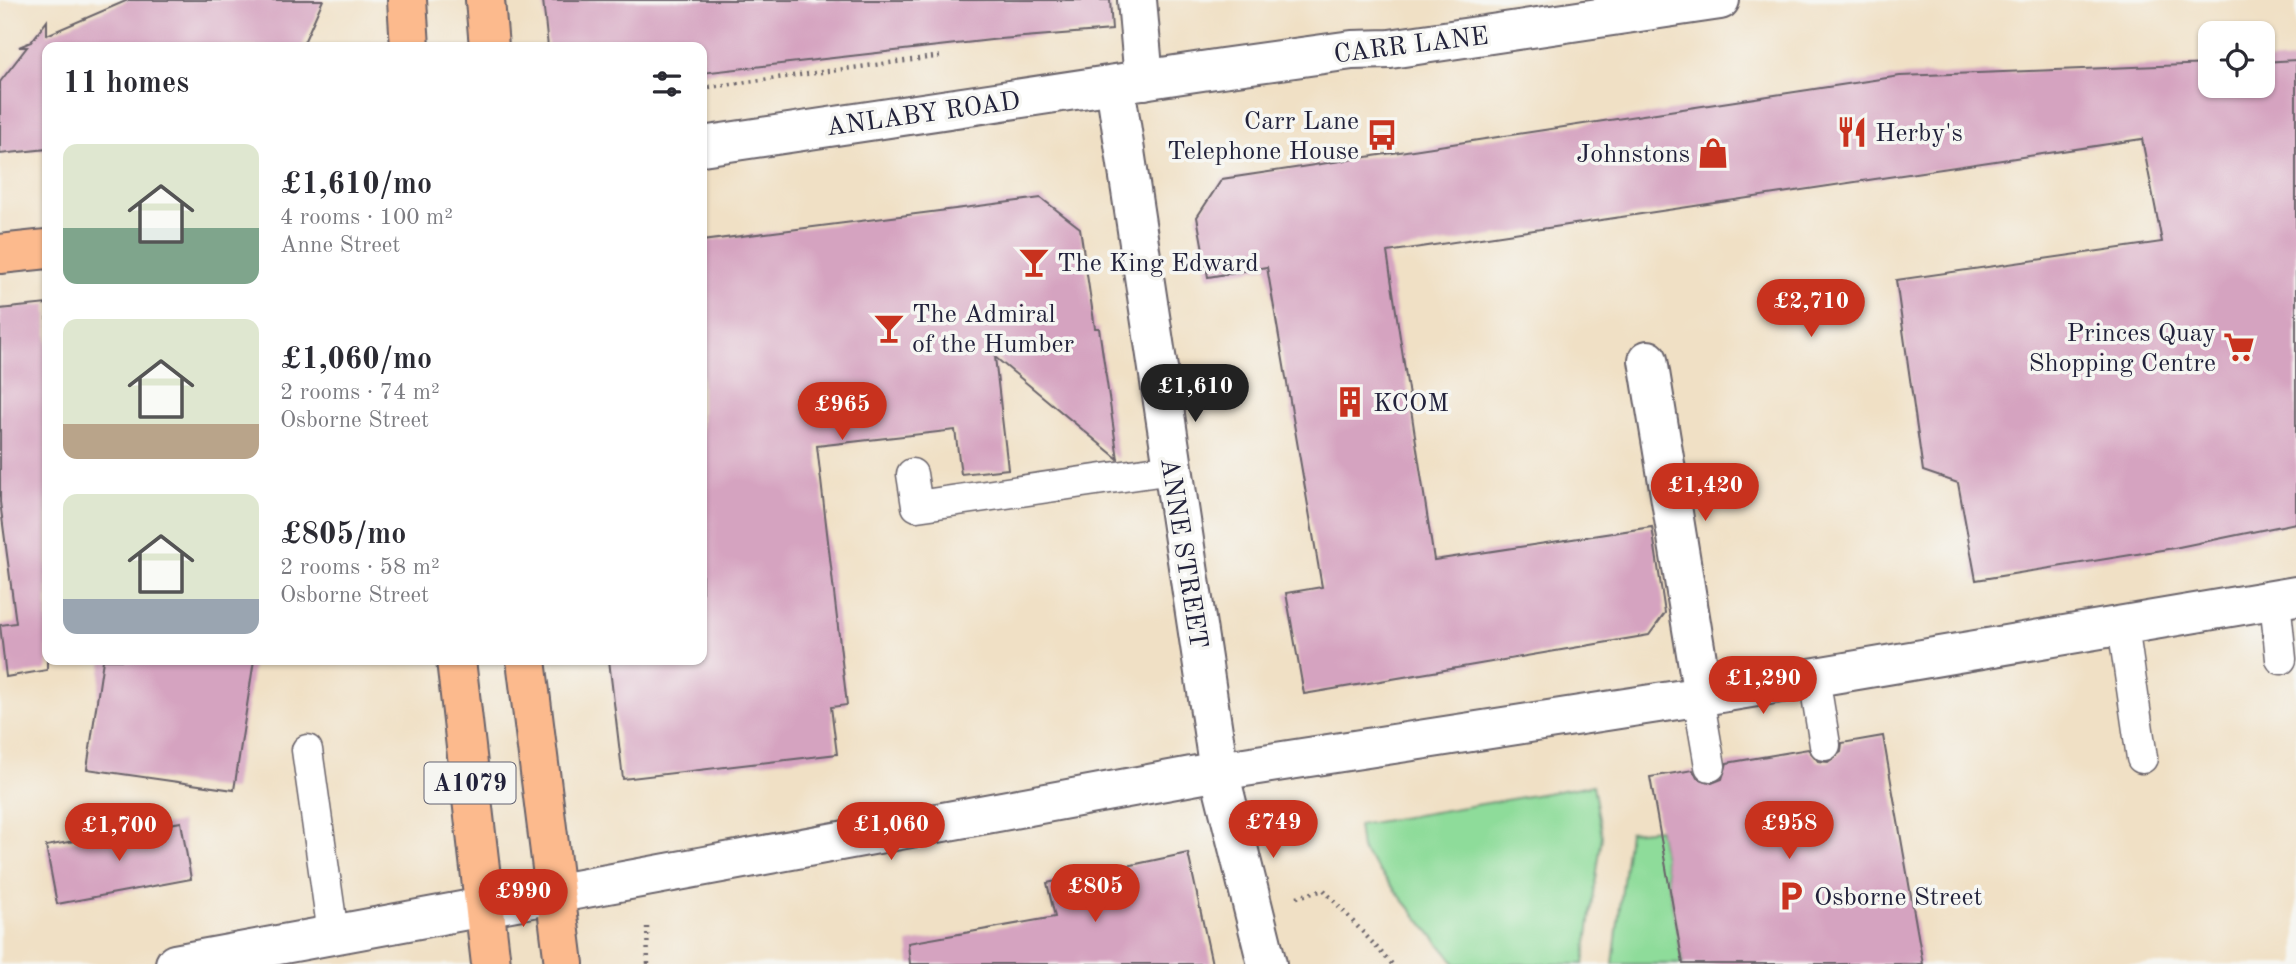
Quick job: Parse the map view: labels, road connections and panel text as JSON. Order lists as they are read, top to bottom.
{
  "streets": {
    "main road": ["A1079"],
    "street": ["CARR LANE", "ANLABY ROAD", "ANNE STREET"]
  },
  "crossings": [
    ["CARR LANE", "ANLABY ROAD"],
    ["CARR LANE", "ANNE STREET"],
    ["ANLABY ROAD", "ANNE STREET"]
  ],
  "places": {
    "restaurant": ["Herby's"],
    "bus stop": ["Carr Lane Telephone House"],
    "shop": ["Johnstons"],
    "bar": ["The King Edward", "The Admiral of the Humber"],
    "supermarket": ["Princes Quay Shopping Centre"],
    "building": ["KCOM"],
    "parking": ["Osborne Street"]
  },
  "page": {
    "heading": "11 homes",
    "list": [
      {
        "name": "£1,610/mo",
        "note": "4 rooms · 100 m² · Anne Street"
      },
      {
        "name": "£1,060/mo",
        "note": "2 rooms · 74 m² · Osborne Street"
      },
      {
        "name": "£805/mo",
        "note": "2 rooms · 58 m² · Osborne Street"
      }
    ],
    "price": [
      "£2,710",
      "£1,610",
      "£965",
      "£1,420",
      "£1,290",
      "£749",
      "£958",
      "£1,060",
      "£1,700",
      "£805",
      "£990"
    ]
  }
}
